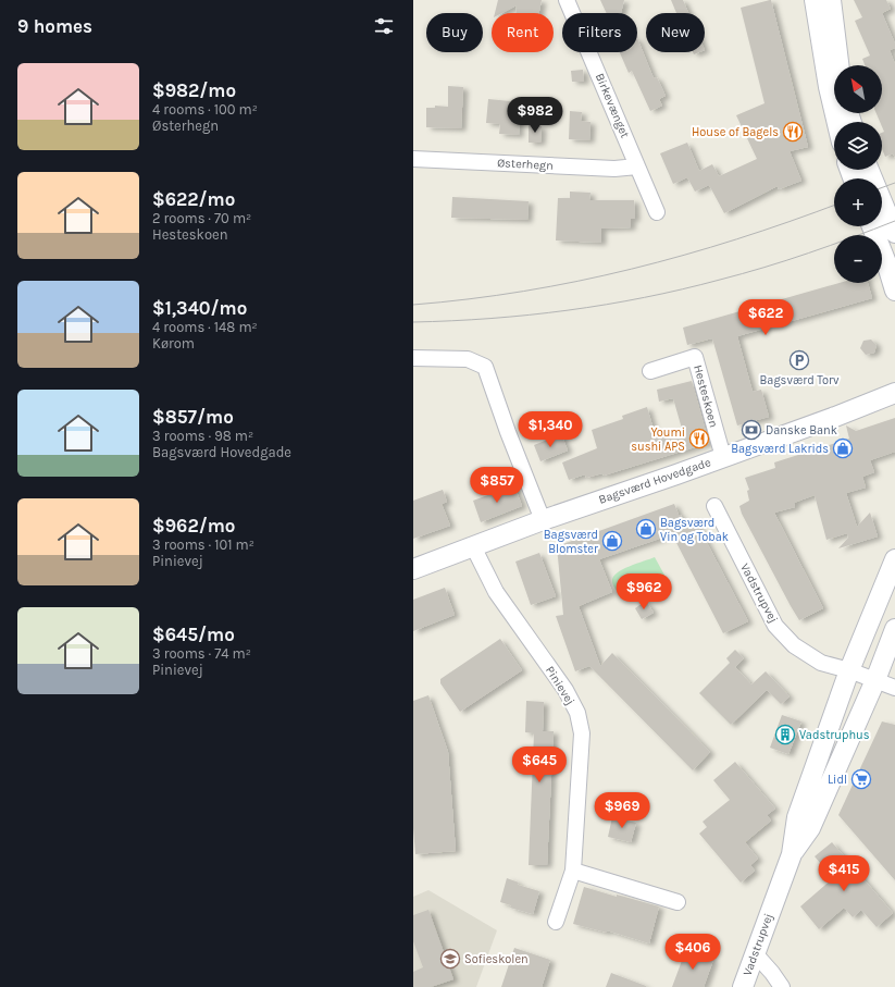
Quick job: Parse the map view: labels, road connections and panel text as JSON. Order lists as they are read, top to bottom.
{
  "streets": {
    "street": [
      "Birkevænget",
      "Østerhegn",
      "Hesteskoen",
      "Bagsværd Hovedgade",
      "Vadstrupvej",
      "Pinievej"
    ]
  },
  "crossings": [
    ["Birkevænget", "Østerhegn"],
    ["Hesteskoen", "Bagsværd Hovedgade"],
    ["Bagsværd Hovedgade", "Pinievej"]
  ],
  "places": {
    "restaurant": ["House of Bagels", "Youmi sushi APS"],
    "parking": ["Bagsværd Torv"],
    "bank": ["Danske Bank"],
    "shop": ["Bagsværd Lakrids", "Bagsværd Vin og Tobak", "Bagsværd Blomster"],
    "building": ["Vadstruphus"],
    "supermarket": ["Lidl"],
    "school or university": ["Sofieskolen"]
  },
  "north": "top left",
  "page": {
    "heading": "9 homes",
    "chip": [
      "Buy",
      "Rent",
      "Filters",
      "New"
    ],
    "list": [
      {
        "name": "$982/mo",
        "note": "4 rooms · 100 m² · Østerhegn"
      },
      {
        "name": "$622/mo",
        "note": "2 rooms · 70 m² · Hesteskoen"
      },
      {
        "name": "$1,340/mo",
        "note": "4 rooms · 148 m² · Kørom"
      },
      {
        "name": "$857/mo",
        "note": "3 rooms · 98 m² · Bagsværd Hovedgade"
      },
      {
        "name": "$962/mo",
        "note": "3 rooms · 101 m² · Pinievej"
      },
      {
        "name": "$645/mo",
        "note": "3 rooms · 74 m² · Pinievej"
      }
    ],
    "map_buttons": ["+", "−"],
    "price": [
      "$982",
      "$622",
      "$1,340",
      "$857",
      "$962",
      "$645",
      "$969",
      "$415",
      "$406"
    ]
  }
}
